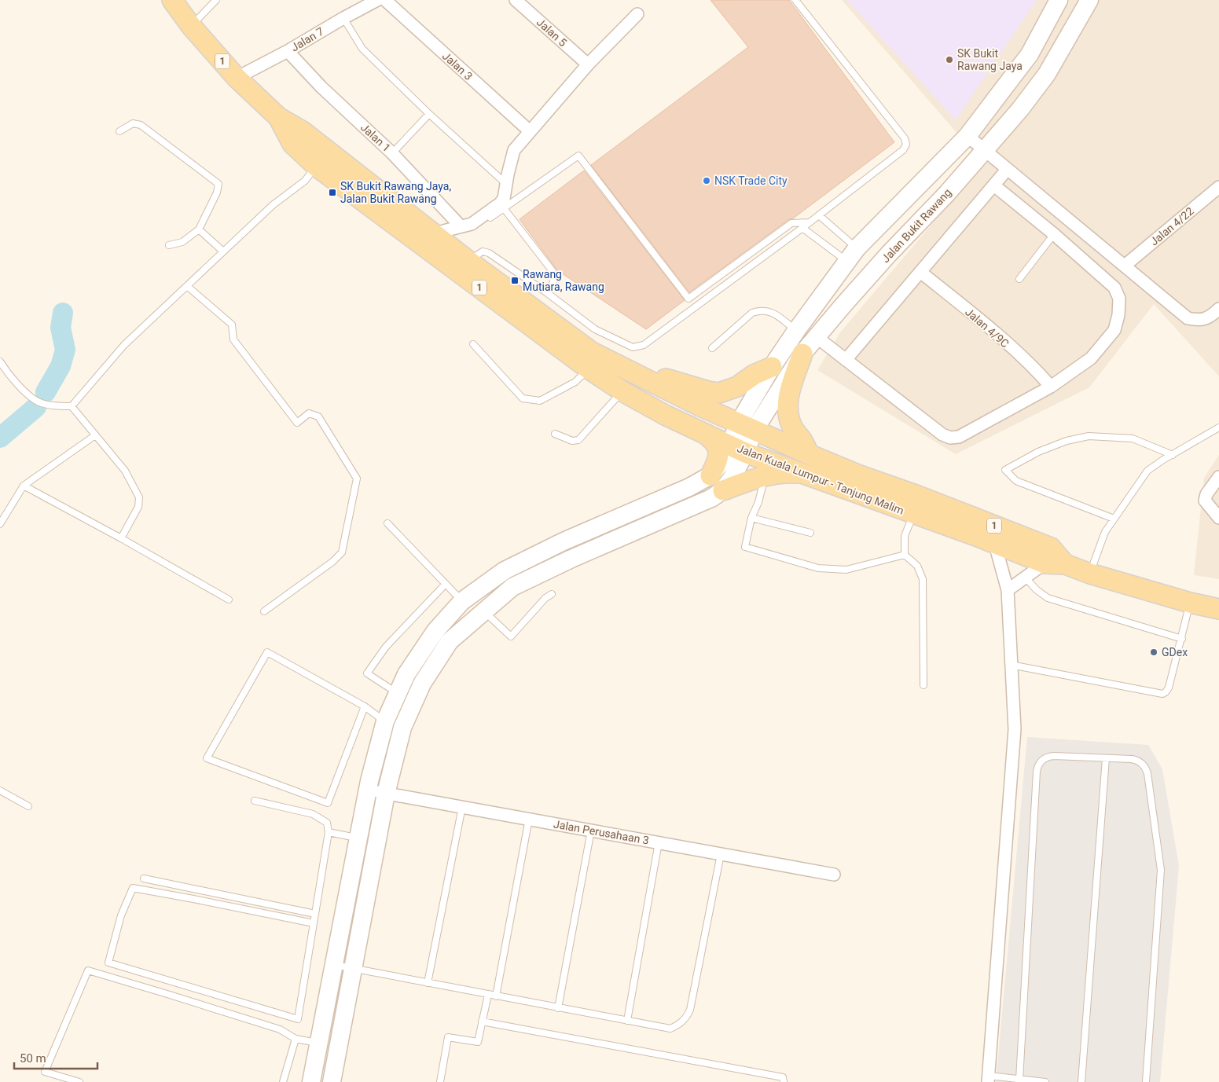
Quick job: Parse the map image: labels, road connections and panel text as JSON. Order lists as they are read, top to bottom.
{
  "streets": {
    "main road": ["1", "Jalan Kuala Lumpur - Tanjung Malim"],
    "street": [
      "Jalan 5",
      "Jalan 7",
      "Jalan 3",
      "Jalan 1",
      "Jalan Bukit Rawang",
      "Jalan 4/22",
      "Jalan 4/9C",
      "Jalan Perusahaan 3"
    ]
  },
  "crossings": [
    ["Jalan 7", "Jalan 1"],
    ["Jalan 7", "Jalan Kuala Lumpur - Tanjung Malim"],
    ["Jalan Bukit Rawang", "Jalan Kuala Lumpur - Tanjung Malim"]
  ],
  "places": {
    "other": ["SK Bukit Rawang Jaya", "NSK Trade City", "GDex"],
    "transit": ["SK Bukit Rawang Jaya, Jalan Bukit Rawang", "Rawang Mutiara, Rawang"]
  },
  "scale_bar": "50 m"
}
